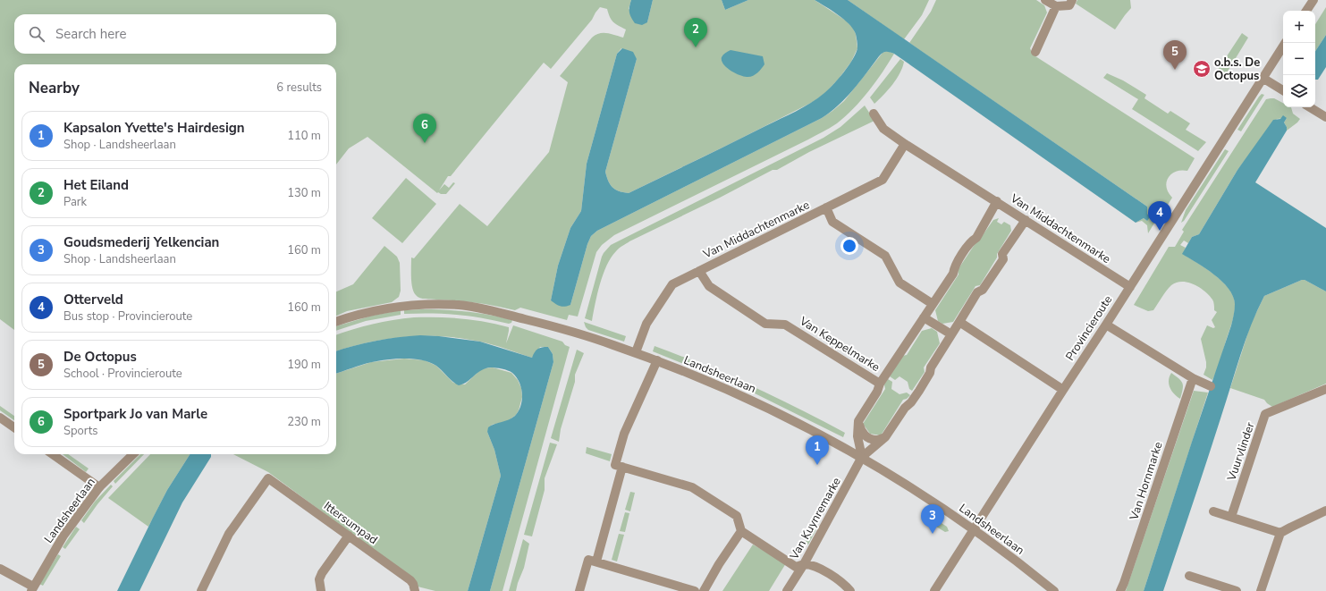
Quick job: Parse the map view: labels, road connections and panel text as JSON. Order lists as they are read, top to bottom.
{
  "streets": {
    "street": [
      "Van Middachtenmarke",
      "Provincieroute",
      "Van Keppelmarke",
      "Landsheerlaan",
      "Vuurvlinder",
      "Van Hornmarke",
      "Van Kuynremarke",
      "Ittersumpad"
    ]
  },
  "crossings": [
    ["Van Middachtenmarke", "Provincieroute"],
    ["Van Middachtenmarke", "Van Keppelmarke"],
    ["Van Middachtenmarke", "Landsheerlaan"],
    ["Provincieroute", "Landsheerlaan"],
    ["Landsheerlaan", "Van Kuynremarke"]
  ],
  "places": {
    "school or university": ["o.b.s. De Octopus"]
  },
  "page": {
    "map_buttons": ["+", "−"],
    "search": "Search here",
    "pins": [
      "2",
      "5",
      "6",
      "4",
      "1",
      "3"
    ],
    "heading": ["Nearby", "6 results"],
    "list": [
      {
        "mark": "1",
        "name": "Kapsalon Yvette's Hairdesign",
        "note": "Shop · Landsheerlaan",
        "value": "110 m"
      },
      {
        "mark": "2",
        "name": "Het Eiland",
        "note": "Park",
        "value": "130 m"
      },
      {
        "mark": "3",
        "name": "Goudsmederij Yelkencian",
        "note": "Shop · Landsheerlaan",
        "value": "160 m"
      },
      {
        "mark": "4",
        "name": "Otterveld",
        "note": "Bus stop · Provincieroute",
        "value": "160 m"
      },
      {
        "mark": "5",
        "name": "De Octopus",
        "note": "School · Provincieroute",
        "value": "190 m"
      },
      {
        "mark": "6",
        "name": "Sportpark Jo van Marle",
        "note": "Sports",
        "value": "230 m"
      }
    ]
  }
}
